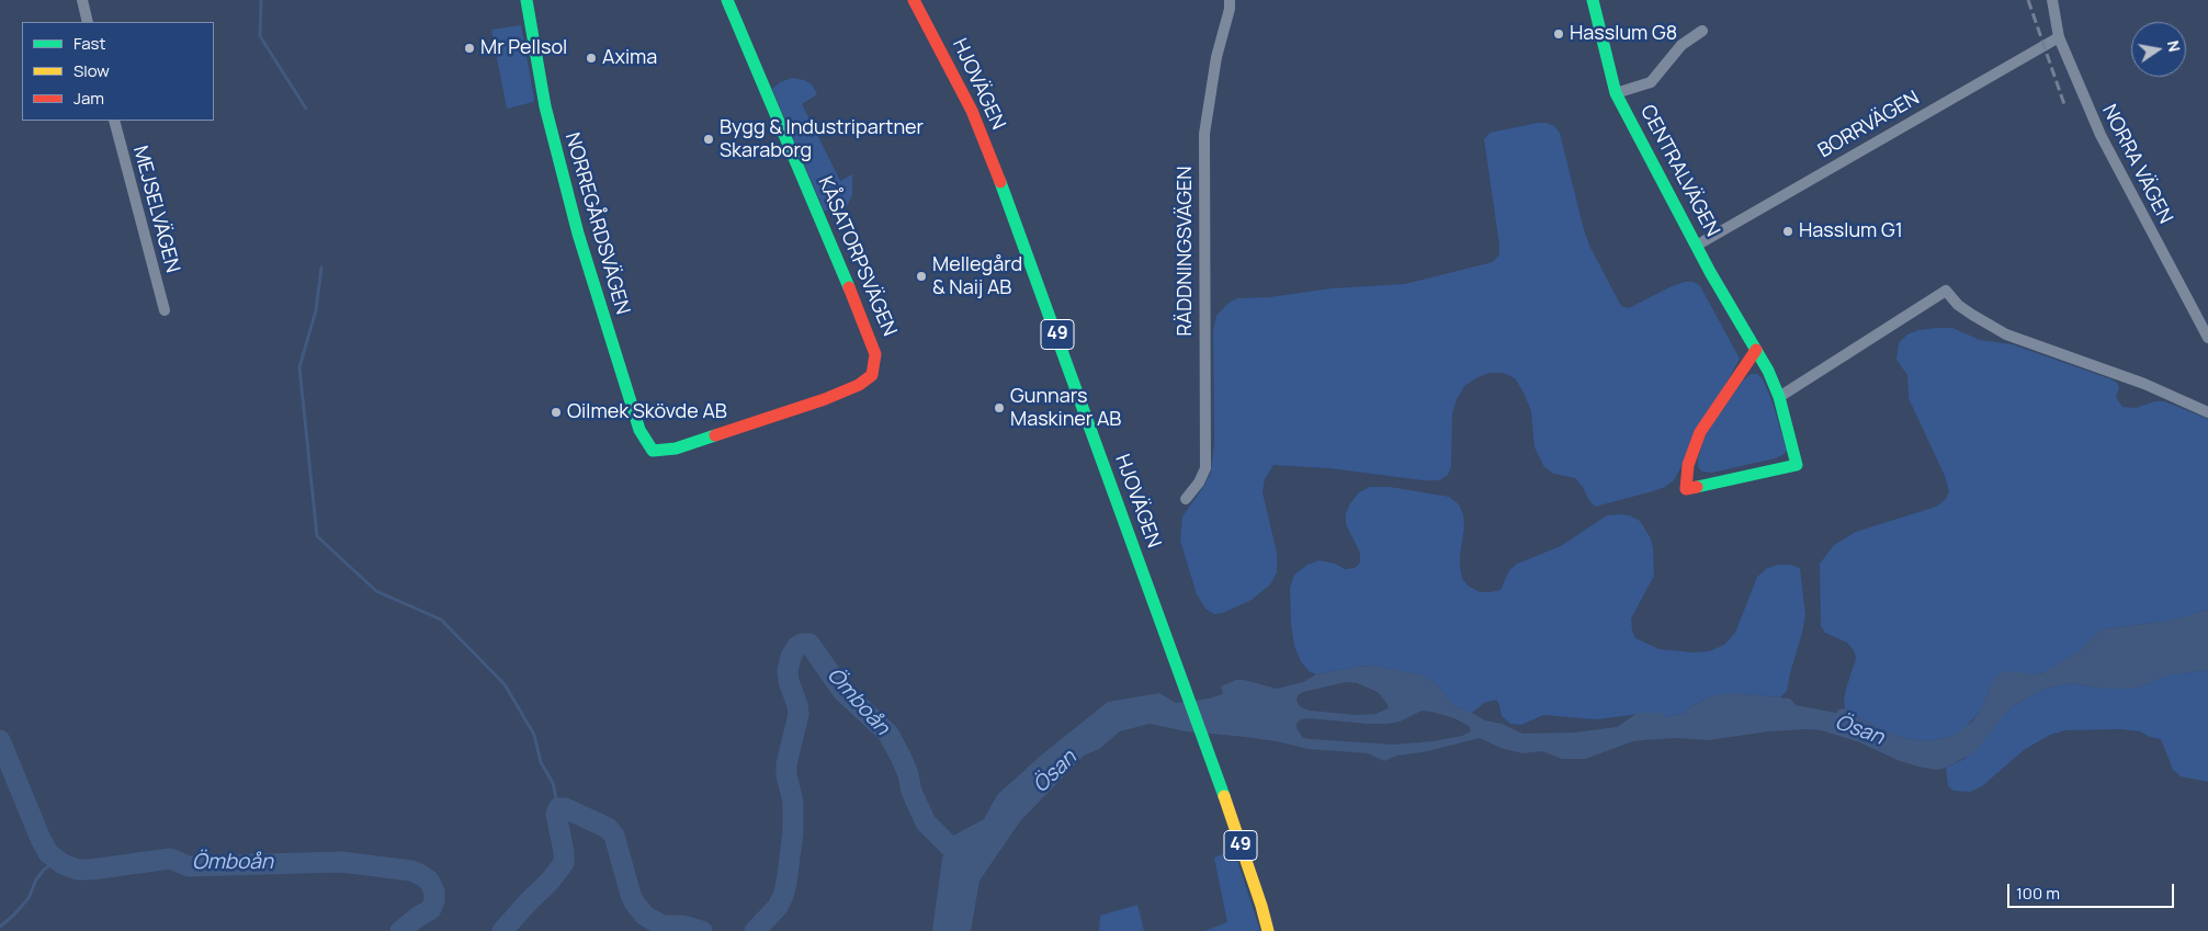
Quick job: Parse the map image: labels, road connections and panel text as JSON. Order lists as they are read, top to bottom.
{
  "streets": {
    "street": [
      "HJOVÄGEN",
      "BORRVÄGEN",
      "NORRA VÄGEN",
      "CENTRALVÄGEN",
      "MEJSELVÄGEN",
      "NORREGÅRDSVÄGEN",
      "RÄDDNINGSVÄGEN",
      "KÅSATORPSVÄGEN",
      "49"
    ]
  },
  "crossings": [
    ["BORRVÄGEN", "NORRA VÄGEN"],
    ["BORRVÄGEN", "CENTRALVÄGEN"],
    ["NORREGÅRDSVÄGEN", "KÅSATORPSVÄGEN"]
  ],
  "water": ["Ömboån", "Ösan"],
  "places": [
    "Hasslum G8",
    "Mr Pellsol",
    "Axima",
    "Bygg & Industripartner Skaraborg",
    "Hasslum G1",
    "Mellegård & Naij AB",
    "Gunnars Maskiner AB",
    "Oilmek Skövde AB"
  ],
  "legend": ["Fast", "Slow", "Jam"],
  "scale_bar": "100 m",
  "north": "right"
}
